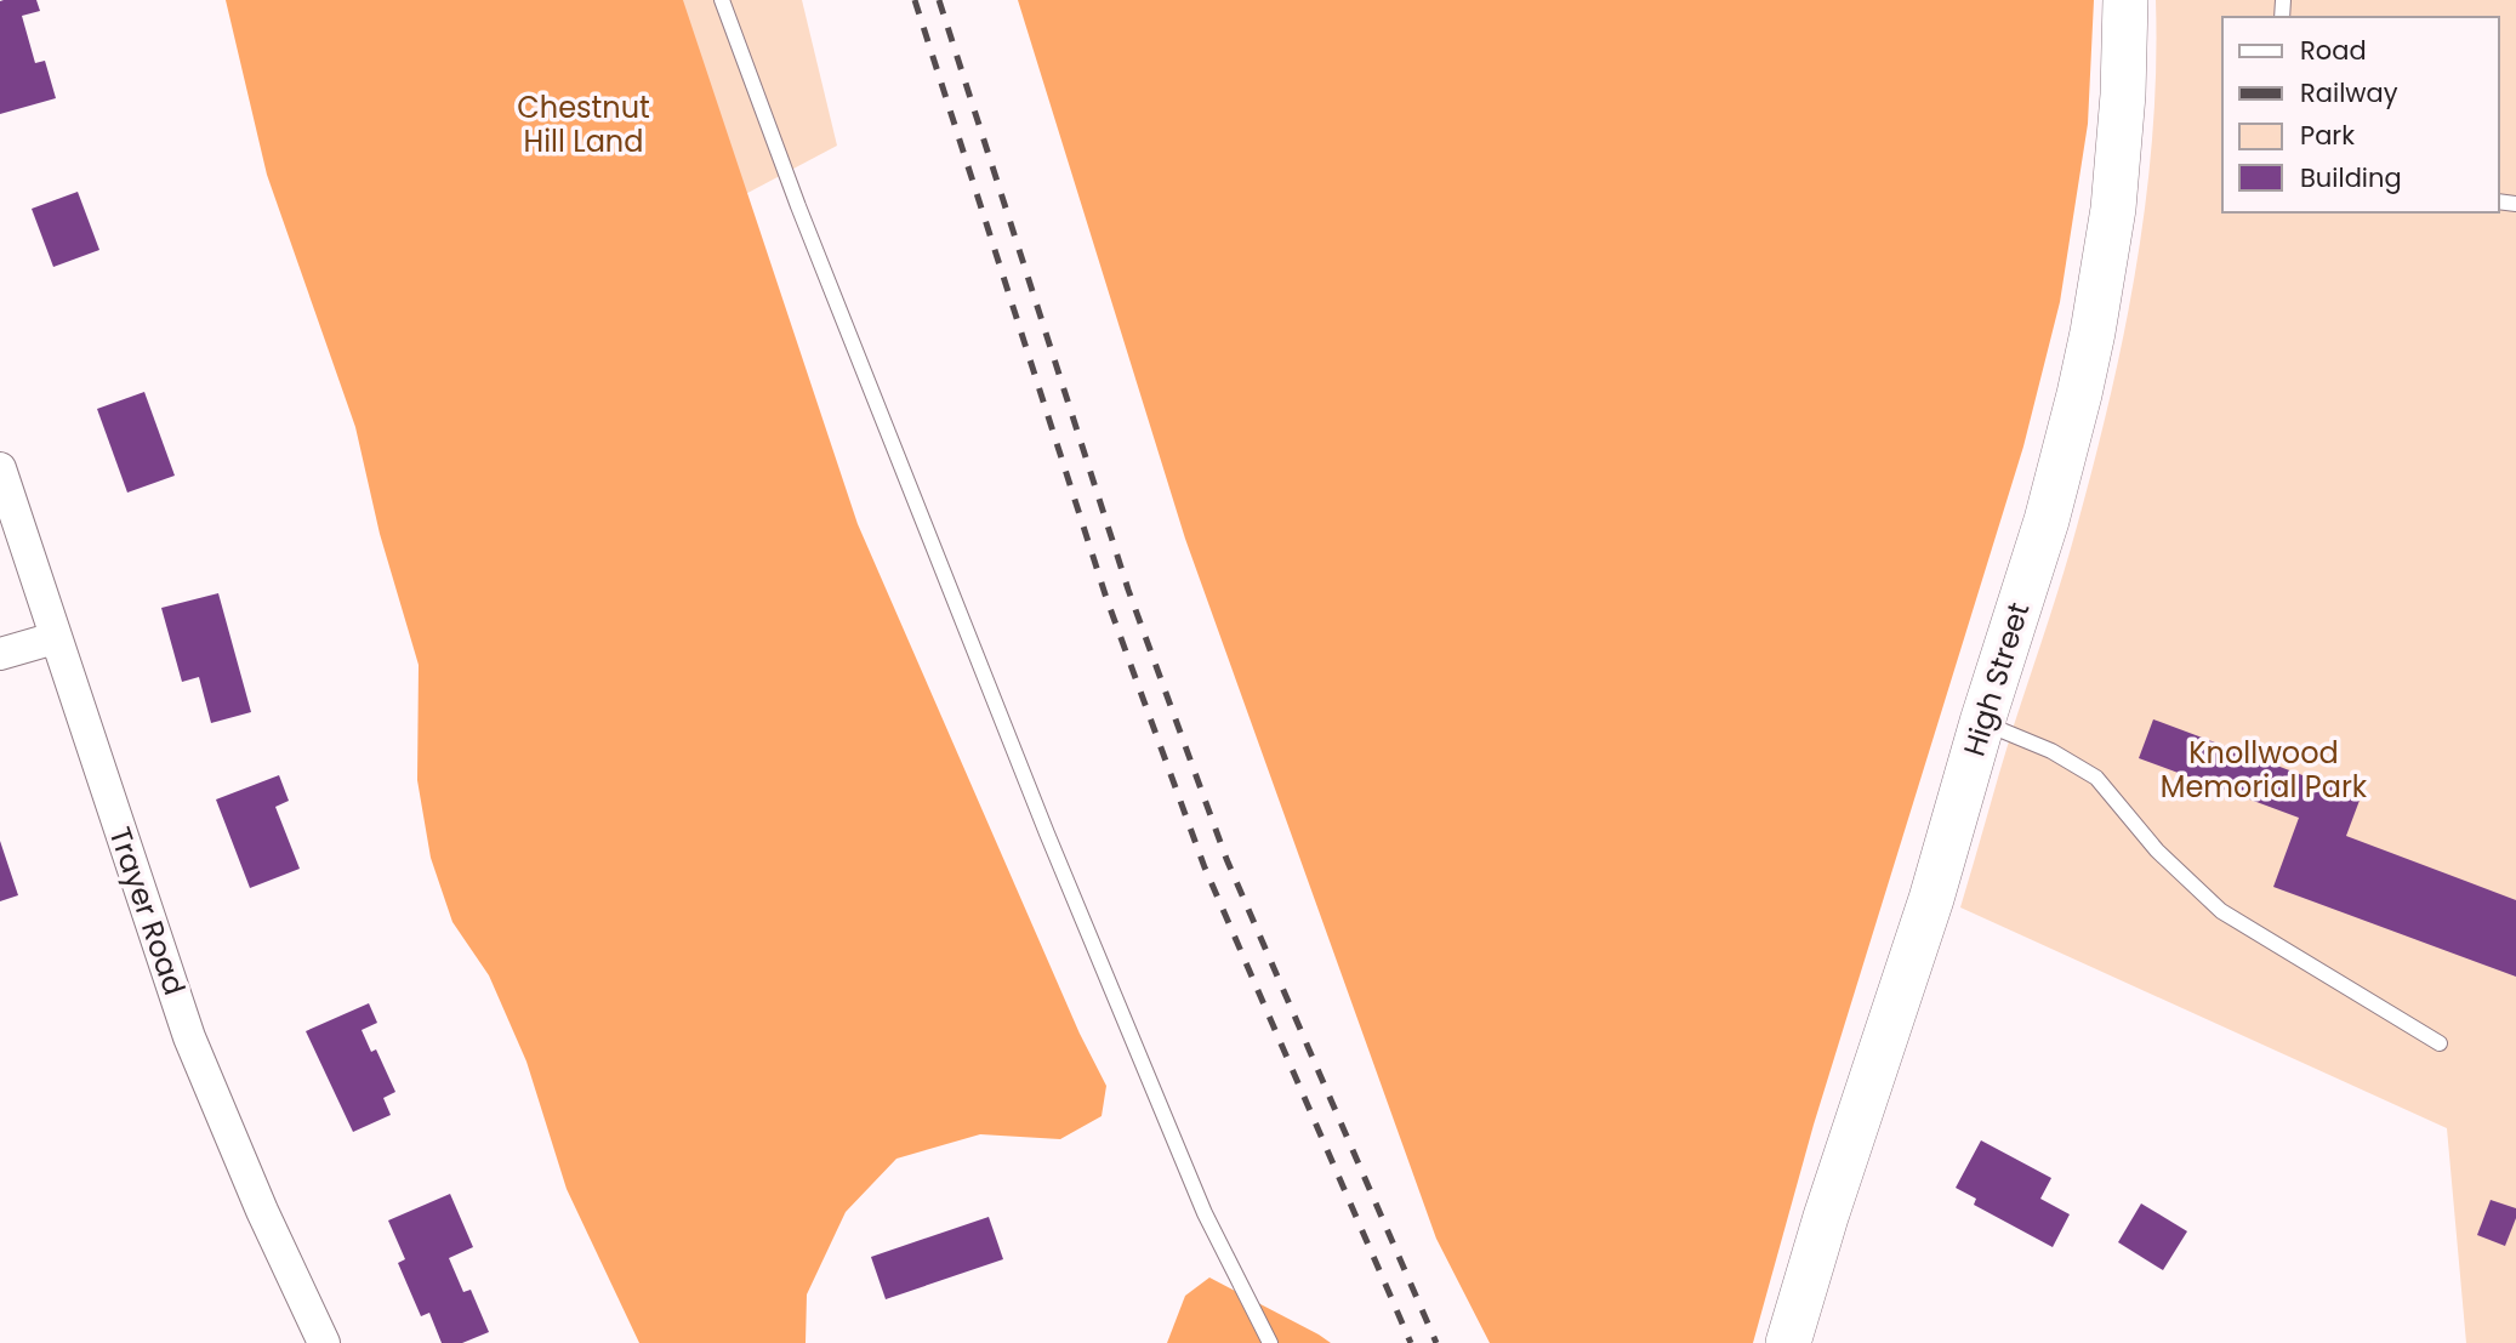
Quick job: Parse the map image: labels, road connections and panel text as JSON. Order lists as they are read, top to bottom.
{
  "streets": {
    "street": ["High Street", "Trayer Road"]
  },
  "parks": ["Chestnut Hill Land", "Knollwood Memorial Park"],
  "legend": [
    "Road",
    "Railway",
    "Park",
    "Building"
  ]
}
